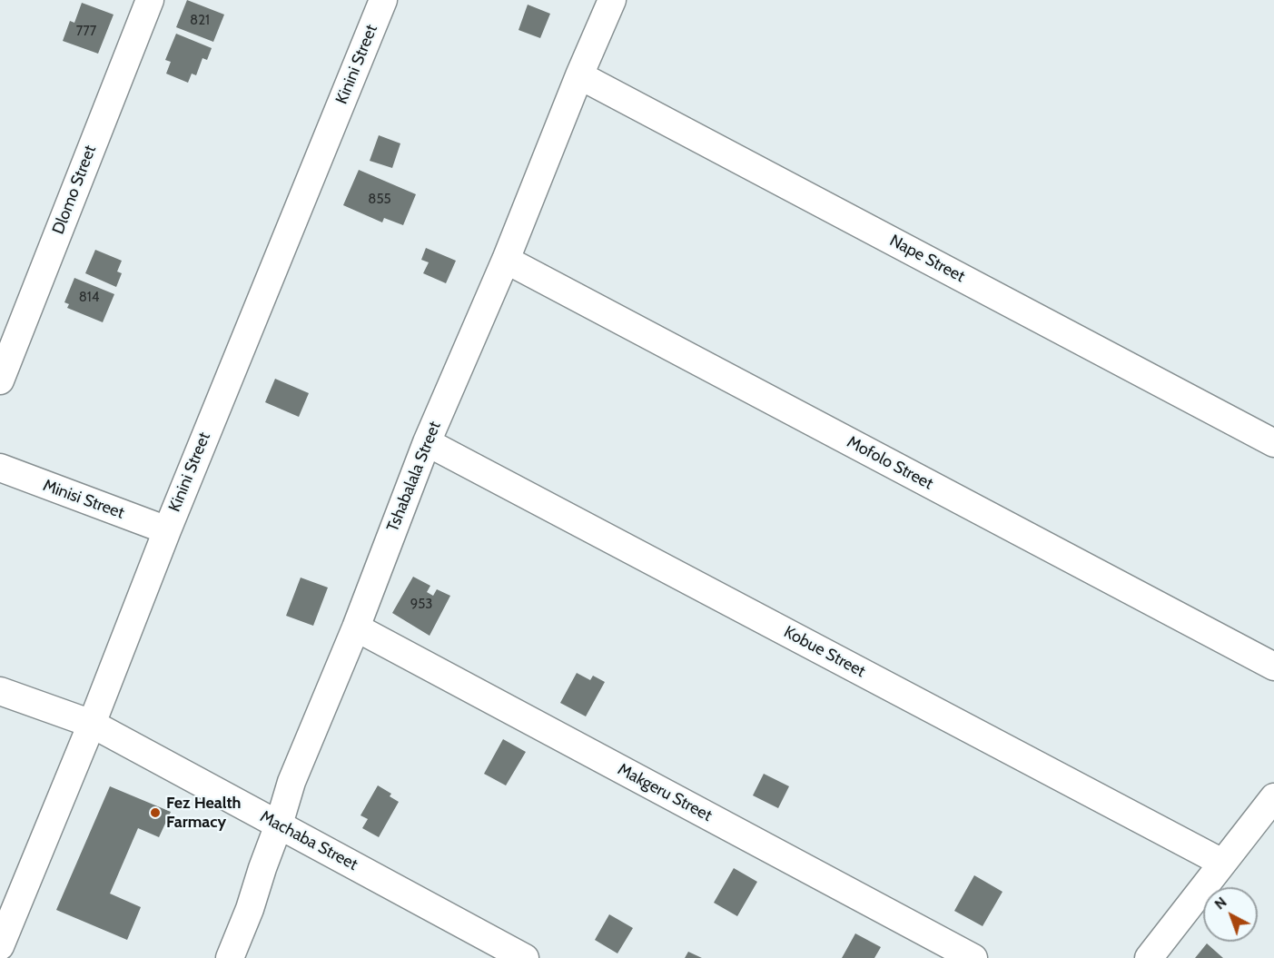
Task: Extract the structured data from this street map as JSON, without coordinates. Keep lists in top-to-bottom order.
{
  "streets": {
    "street": [
      "Kinini Street",
      "Dlomo Street",
      "Nape Street",
      "Mofolo Street",
      "Tshabalala Street",
      "Minisi Street",
      "Kobue Street",
      "Makgeru Street",
      "Machaba Street"
    ]
  },
  "crossings": [
    ["Kinini Street", "Minisi Street"],
    ["Kinini Street", "Machaba Street"],
    ["Nape Street", "Tshabalala Street"],
    ["Mofolo Street", "Tshabalala Street"],
    ["Tshabalala Street", "Kobue Street"],
    ["Tshabalala Street", "Makgeru Street"],
    ["Tshabalala Street", "Machaba Street"]
  ],
  "places": ["Fez Health Farmacy"],
  "house_numbers": [
    "821",
    "777",
    "855",
    "814",
    "953"
  ],
  "north": "top left"
}
